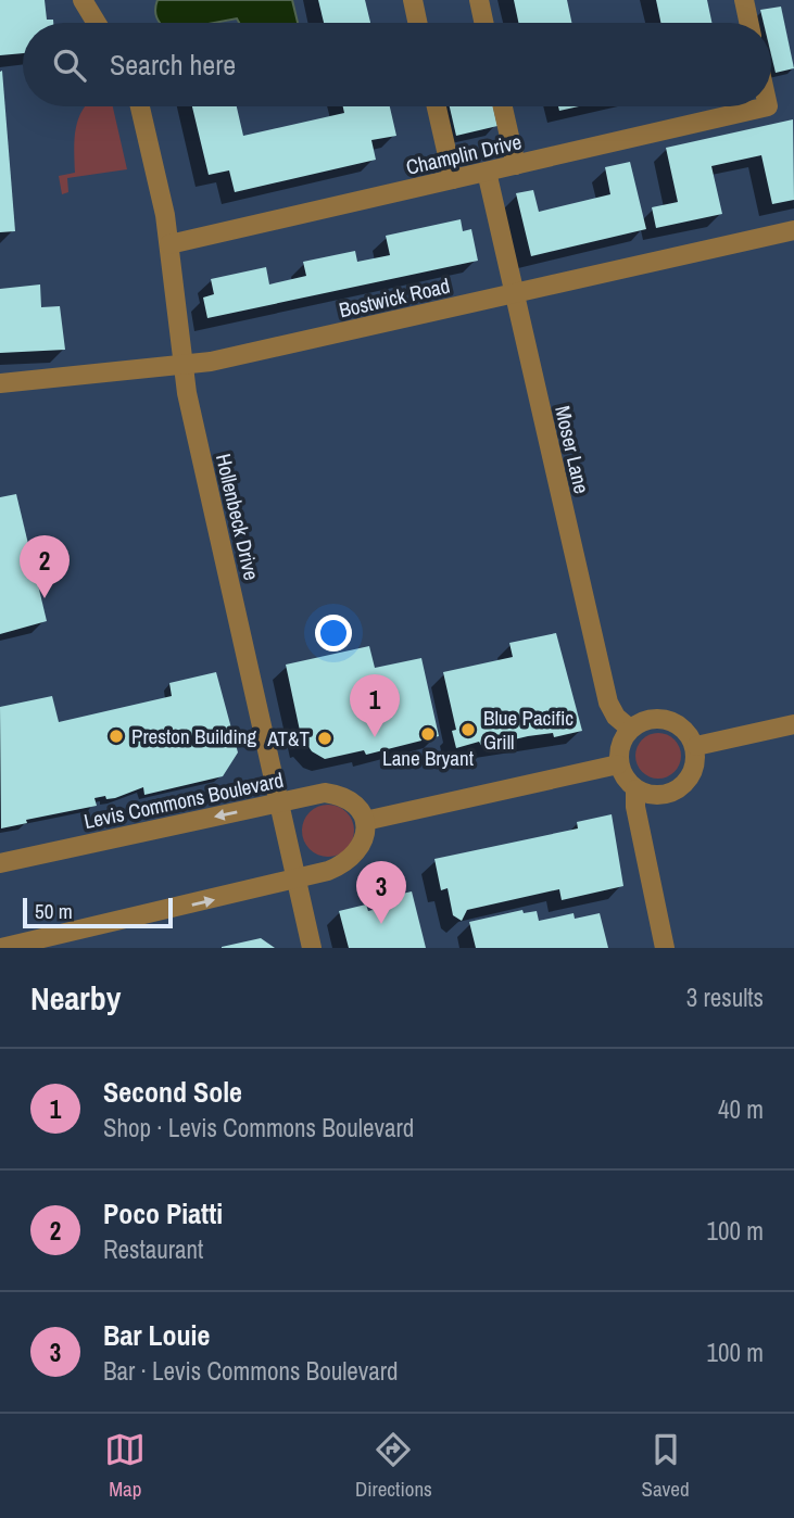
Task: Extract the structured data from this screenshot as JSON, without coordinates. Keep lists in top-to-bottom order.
{
  "streets": {
    "street": [
      "Champlin Drive",
      "Bostwick Road",
      "Moser Lane",
      "Hollenbeck Drive",
      "Levis Commons Boulevard"
    ]
  },
  "crossings": [
    ["Champlin Drive", "Moser Lane"],
    ["Champlin Drive", "Hollenbeck Drive"],
    ["Bostwick Road", "Moser Lane"],
    ["Bostwick Road", "Hollenbeck Drive"],
    ["Hollenbeck Drive", "Levis Commons Boulevard"]
  ],
  "places": [
    "Blue Pacific Grill",
    "Lane Bryant",
    "Preston Building",
    "AT&T"
  ],
  "scale_bar": "50 m",
  "page": {
    "search": "Search here",
    "pins": ["2", "1", "3"],
    "scale": "50 m",
    "heading": ["Nearby", "3 results"],
    "list": [
      {
        "mark": "1",
        "name": "Second Sole",
        "note": "Shop · Levis Commons Boulevard",
        "value": "40 m"
      },
      {
        "mark": "2",
        "name": "Poco Piatti",
        "note": "Restaurant",
        "value": "100 m"
      },
      {
        "mark": "3",
        "name": "Bar Louie",
        "note": "Bar · Levis Commons Boulevard",
        "value": "100 m"
      }
    ],
    "nav": ["Map", "Directions", "Saved"]
  }
}
